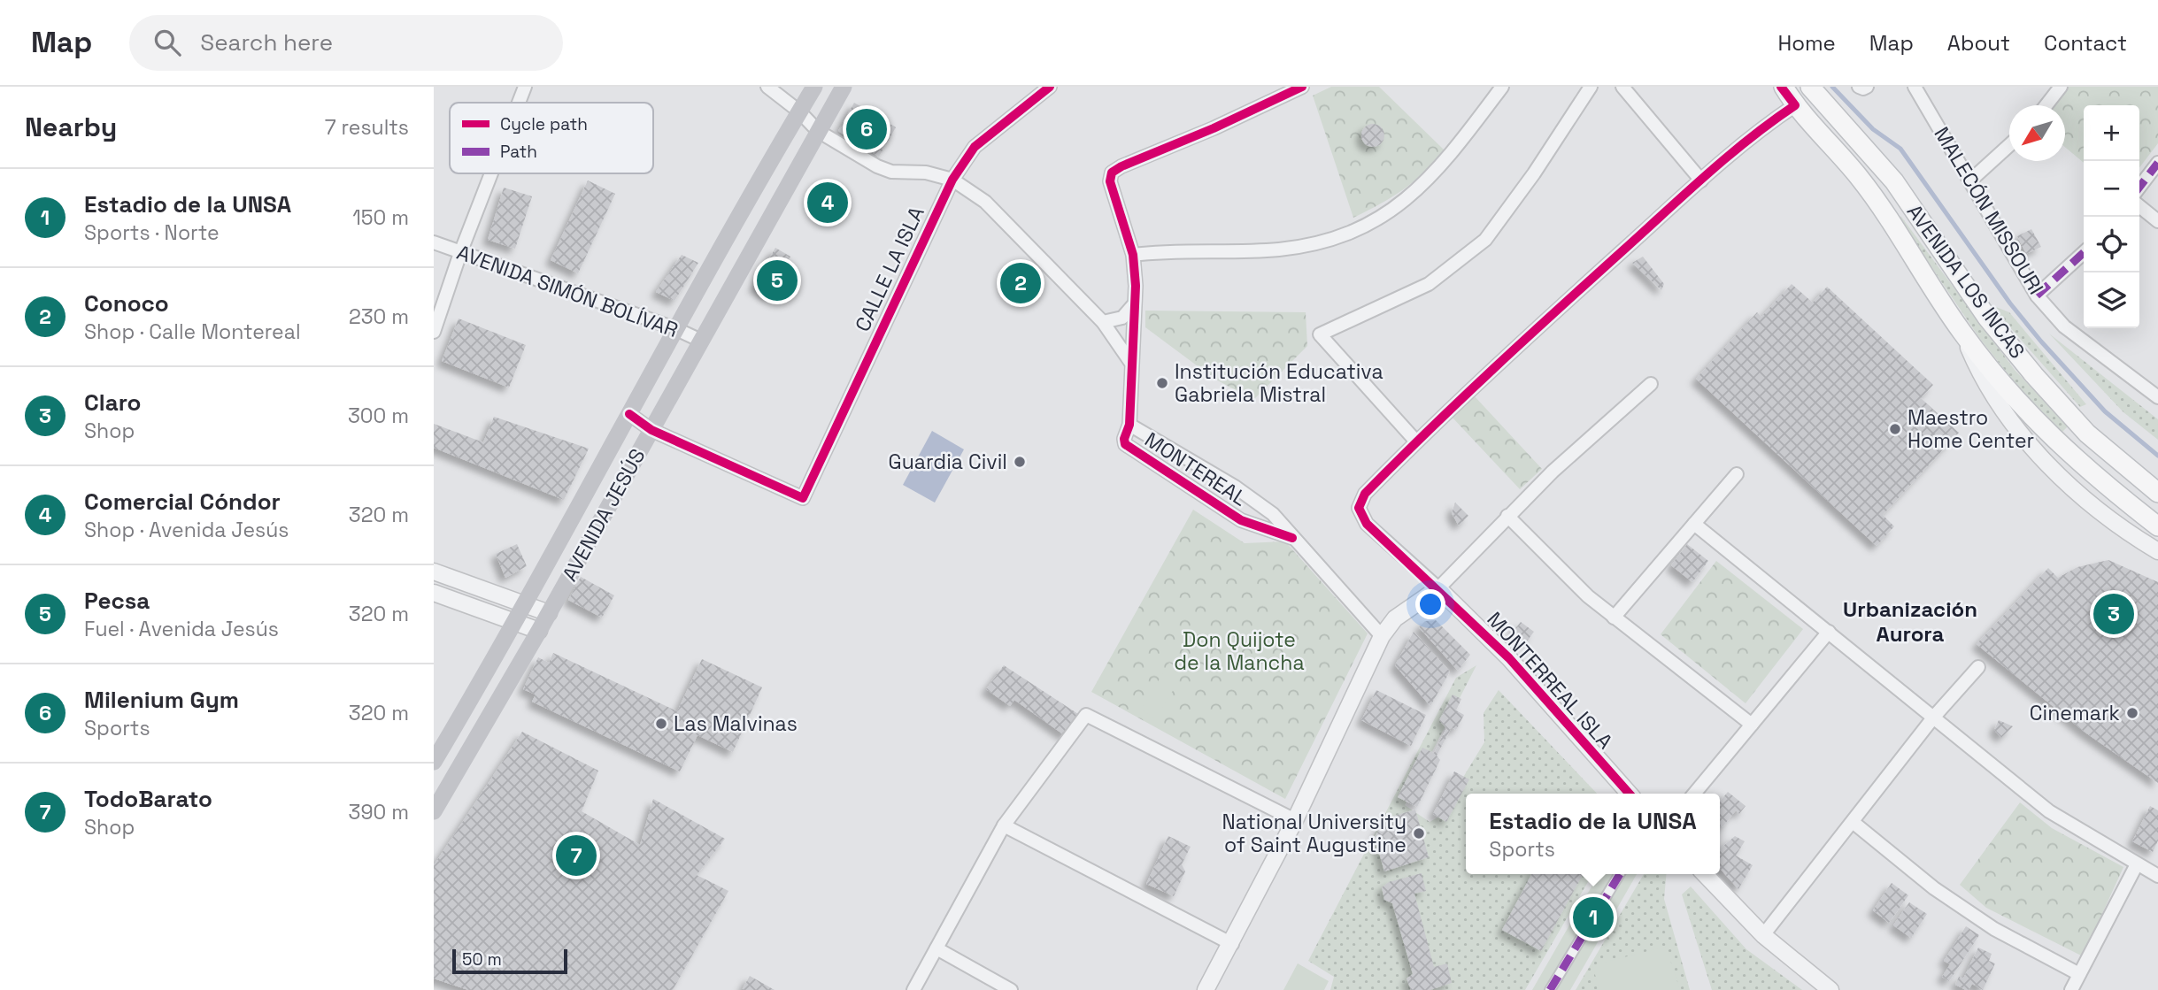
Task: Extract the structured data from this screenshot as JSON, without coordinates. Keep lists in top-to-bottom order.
{
  "streets": {
    "main road": ["AVENIDA LOS INCAS", "AVENIDA JESÚS"],
    "street": [
      "MALECÓN MISSOURI",
      "CALLE LA ISLA",
      "AVENIDA SIMÓN BOLÍVAR",
      "MONTEREAL",
      "MONTERREAL ISLA"
    ]
  },
  "crossings": [
    ["CALLE LA ISLA", "AVENIDA JESÚS"],
    ["AVENIDA SIMÓN BOLÍVAR", "AVENIDA JESÚS"]
  ],
  "districts": ["Urbanización Aurora"],
  "parks": ["Don Quijote de la Mancha"],
  "places": [
    "Institución Educativa Gabriela Mistral",
    "Maestro Home Center",
    "Guardia Civil",
    "Cinemark",
    "Las Malvinas",
    "National University of Saint Augustine"
  ],
  "legend": ["Cycle path", "Path"],
  "scale_bar": "50 m",
  "north": "bottom left",
  "page": {
    "header": "Map",
    "search": "Search here",
    "nav": [
      "Home",
      "Map",
      "About",
      "Contact"
    ],
    "heading": ["Nearby", "7 results"],
    "map_buttons": ["+", "−"],
    "pins": [
      "6",
      "4",
      "5",
      "2",
      "3",
      "7",
      "1"
    ],
    "list": [
      {
        "mark": "1",
        "name": "Estadio de la UNSA",
        "note": "Sports · Norte",
        "value": "150 m"
      },
      {
        "mark": "2",
        "name": "Conoco",
        "note": "Shop · Calle Montereal",
        "value": "230 m"
      },
      {
        "mark": "3",
        "name": "Claro",
        "note": "Shop",
        "value": "300 m"
      },
      {
        "mark": "4",
        "name": "Comercial Cóndor",
        "note": "Shop · Avenida Jesús",
        "value": "320 m"
      },
      {
        "mark": "5",
        "name": "Pecsa",
        "note": "Fuel · Avenida Jesús",
        "value": "320 m"
      },
      {
        "mark": "6",
        "name": "Milenium Gym",
        "note": "Sports",
        "value": "320 m"
      },
      {
        "mark": "7",
        "name": "TodoBarato",
        "note": "Shop",
        "value": "390 m"
      }
    ],
    "popup": ["Estadio de la UNSA", "Sports"],
    "scale": "50 m"
  }
}
